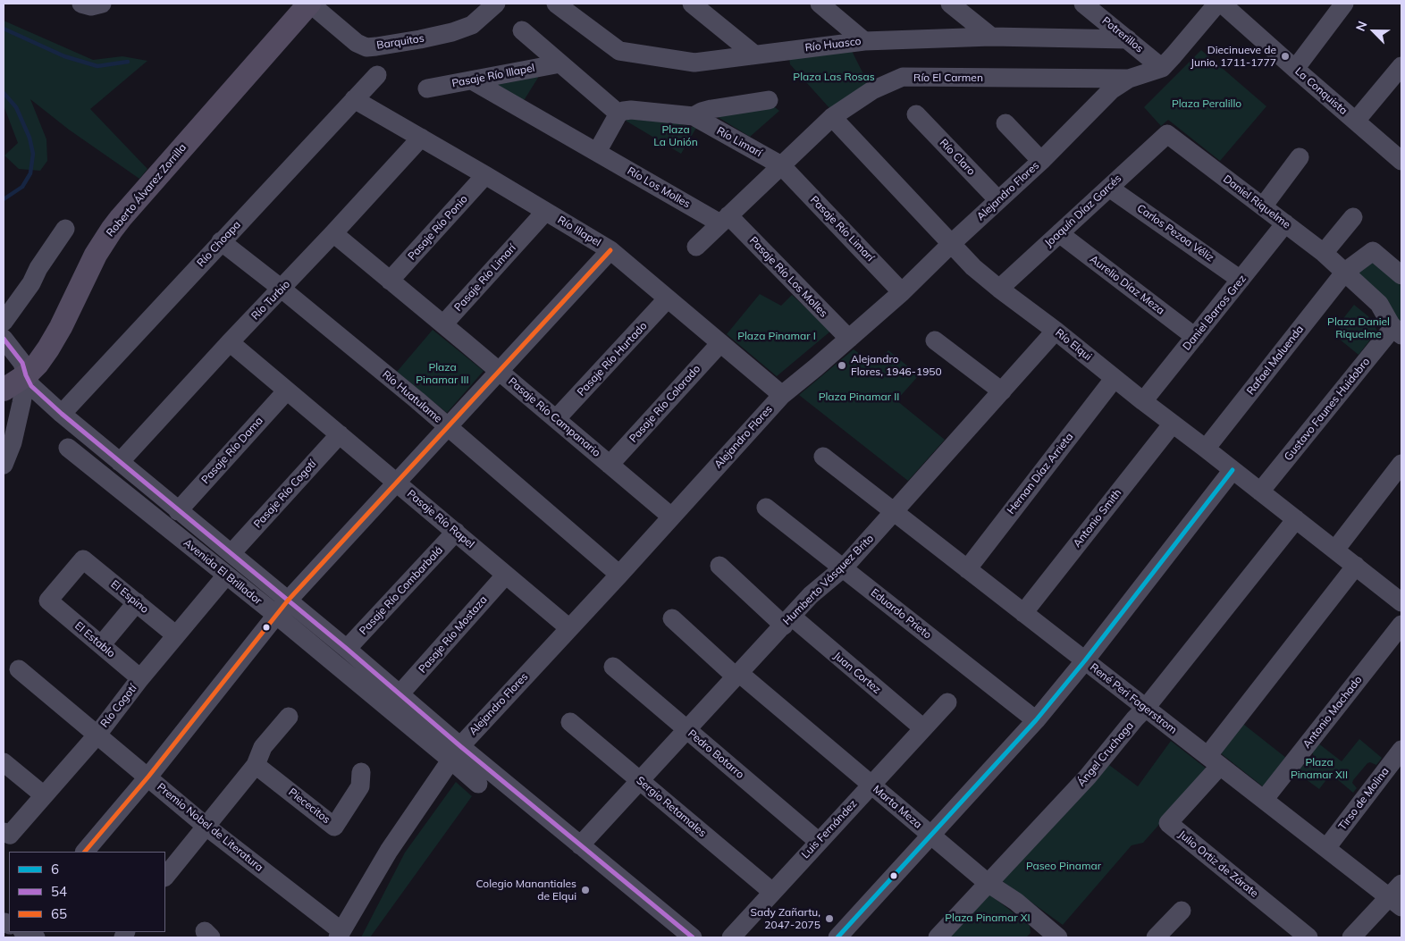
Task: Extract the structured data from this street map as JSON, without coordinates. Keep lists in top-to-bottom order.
{
  "streets": {
    "main road": ["Roberto Álvarez Zorrilla"],
    "street": [
      "Potrerillos",
      "Barquitos",
      "Río Huasco",
      "Pasaje Río Illapel",
      "Río El Carmen",
      "La Conquista",
      "Río Limarí",
      "Río Claro",
      "Río Los Molles",
      "Alejandro Flores",
      "Daniel Riquelme",
      "Joaquín Díaz Garcés",
      "Pasaje Río Ponio",
      "Pasaje Río Limarí",
      "Río Illapel",
      "Carlos Pezoa Véliz",
      "Río Choapa",
      "Pasaje Río Los Molles",
      "Aurelio Díaz Meza",
      "Río Turbio",
      "Daniel Barros Grez",
      "Río Elqui",
      "Pasaje Río Hurtado",
      "Rafael Maluenda",
      "Río Huatulame",
      "Pasaje Río Colorado",
      "Gustavo Faunes Huidobro",
      "Pasaje Río Campanario",
      "Pasaje Río Dama",
      "Hernan Díaz Arrieta",
      "Pasaje Río Cogotí",
      "Antonio Smith",
      "Pasaje Río Rapel",
      "Avenida El Brillador",
      "Humberto Vásquez Brito",
      "Pasaje Río Combarbalá",
      "El Espino",
      "Eduardo Prieto",
      "Pasaje Río Mostaza",
      "El Establo",
      "Juan Cortez",
      "René Peri Fagerstrom",
      "Río Cogotí",
      "Antonio Machado",
      "Pedro Botarro",
      "Ángel Cruchaga",
      "Tirso de Molina",
      "Piececitos",
      "Sergio Retamales",
      "Marta Meza",
      "Premio Nobel de Literatura",
      "Luis Fernández",
      "Julio Ortiz de Zárate"
    ]
  },
  "crossings": [
    ["Potrerillos", "Río Huasco"],
    ["Potrerillos", "Alejandro Flores"],
    ["Barquitos", "Roberto Álvarez Zorrilla"],
    ["Río El Carmen", "Río Limarí"],
    ["Río El Carmen", "Río Los Molles"],
    ["Río El Carmen", "Alejandro Flores"],
    ["Río El Carmen", "Pasaje Río Limarí"],
    ["Río El Carmen", "Pasaje Río Los Molles"],
    ["Río El Carmen", "Río Elqui"],
    ["Río Limarí", "Pasaje Río Limarí"],
    ["Río Claro", "Alejandro Flores"],
    ["Río Los Molles", "Pasaje Río Los Molles"],
    ["Roberto Álvarez Zorrilla", "Avenida El Brillador"],
    ["Alejandro Flores", "Pasaje Río Limarí"],
    ["Alejandro Flores", "Río Illapel"],
    ["Alejandro Flores", "Pasaje Río Los Molles"],
    ["Alejandro Flores", "Río Elqui"],
    ["Alejandro Flores", "Río Huatulame"],
    ["Alejandro Flores", "Pasaje Río Campanario"],
    ["Alejandro Flores", "Pasaje Río Rapel"],
    ["Alejandro Flores", "Avenida El Brillador"],
    ["Alejandro Flores", "Premio Nobel de Literatura"],
    ["Daniel Riquelme", "Joaquín Díaz Garcés"],
    ["Daniel Riquelme", "Daniel Barros Grez"],
    ["Daniel Riquelme", "Rafael Maluenda"],
    ["Daniel Riquelme", "Gustavo Faunes Huidobro"],
    ["Joaquín Díaz Garcés", "Carlos Pezoa Véliz"],
    ["Joaquín Díaz Garcés", "Aurelio Díaz Meza"],
    ["Joaquín Díaz Garcés", "Río Elqui"],
    ["Pasaje Río Ponio", "Río Illapel"],
    ["Pasaje Río Ponio", "Pasaje Río Campanario"],
    ["Pasaje Río Limarí", "Río Illapel"],
    ["Pasaje Río Limarí", "Pasaje Río Campanario"],
    ["Río Illapel", "Río Choapa"],
    ["Río Illapel", "Río Turbio"],
    ["Río Illapel", "Pasaje Río Hurtado"],
    ["Río Illapel", "Pasaje Río Colorado"],
    ["Carlos Pezoa Véliz", "Daniel Barros Grez"],
    ["Río Choapa", "Río Huatulame"],
    ["Río Choapa", "Avenida El Brillador"],
    ["Aurelio Díaz Meza", "Daniel Barros Grez"],
    ["Río Turbio", "Río Huatulame"],
    ["Río Turbio", "Pasaje Río Campanario"],
    ["Río Turbio", "Pasaje Río Rapel"],
    ["Río Turbio", "Avenida El Brillador"],
    ["Daniel Barros Grez", "Río Elqui"],
    ["Río Elqui", "Rafael Maluenda"],
    ["Río Elqui", "Gustavo Faunes Huidobro"],
    ["Río Elqui", "Hernan Díaz Arrieta"],
    ["Río Elqui", "Antonio Smith"],
    ["Río Elqui", "Humberto Vásquez Brito"],
    ["Río Elqui", "Ángel Cruchaga"],
    ["Río Elqui", "Julio Ortiz de Zárate"],
    ["Pasaje Río Hurtado", "Pasaje Río Campanario"],
    ["Pasaje Río Colorado", "Pasaje Río Campanario"],
    ["Pasaje Río Dama", "Pasaje Río Rapel"],
    ["Pasaje Río Dama", "Avenida El Brillador"],
    ["Hernan Díaz Arrieta", "René Peri Fagerstrom"],
    ["Pasaje Río Cogotí", "Pasaje Río Rapel"],
    ["Pasaje Río Cogotí", "Avenida El Brillador"],
    ["Antonio Smith", "René Peri Fagerstrom"],
    ["Pasaje Río Rapel", "Pasaje Río Combarbalá"],
    ["Pasaje Río Rapel", "Pasaje Río Mostaza"],
    ["Avenida El Brillador", "Humberto Vásquez Brito"],
    ["Avenida El Brillador", "Pasaje Río Combarbalá"],
    ["Avenida El Brillador", "Pasaje Río Mostaza"],
    ["Avenida El Brillador", "Río Cogotí"],
    ["Humberto Vásquez Brito", "Eduardo Prieto"],
    ["Humberto Vásquez Brito", "Juan Cortez"],
    ["Humberto Vásquez Brito", "René Peri Fagerstrom"],
    ["Humberto Vásquez Brito", "Pedro Botarro"],
    ["Humberto Vásquez Brito", "Sergio Retamales"],
    ["Humberto Vásquez Brito", "Marta Meza"],
    ["El Espino", "El Establo"],
    ["El Espino", "Río Cogotí"],
    ["El Establo", "Río Cogotí"],
    ["Juan Cortez", "Luis Fernández"],
    ["René Peri Fagerstrom", "Antonio Machado"],
    ["René Peri Fagerstrom", "Ángel Cruchaga"],
    ["René Peri Fagerstrom", "Tirso de Molina"],
    ["René Peri Fagerstrom", "Julio Ortiz de Zárate"],
    ["Río Cogotí", "Premio Nobel de Literatura"],
    ["Pedro Botarro", "Luis Fernández"],
    ["Ángel Cruchaga", "Marta Meza"],
    ["Sergio Retamales", "Luis Fernández"],
    ["Marta Meza", "Luis Fernández"]
  ],
  "parks": [
    "Plaza Las Rosas",
    "Plaza Peralillo",
    "Plaza La Unión",
    "Plaza Daniel Riquelme",
    "Plaza Pinamar I",
    "Plaza Pinamar III",
    "Plaza Pinamar II",
    "Plaza Pinamar XII",
    "Paseo Pinamar",
    "Plaza Pinamar XI"
  ],
  "places": [
    "Diecinueve de Junio, 1711-1777",
    "Alejandro Flores, 1946-1950",
    "Colegio Manantiales de Elqui",
    "Sady Zañartu, 2047-2075"
  ],
  "lines": ["transit line 65", "transit line 54", "transit line 6"],
  "legend": ["6", "54", "65"],
  "north": "top left"
}
